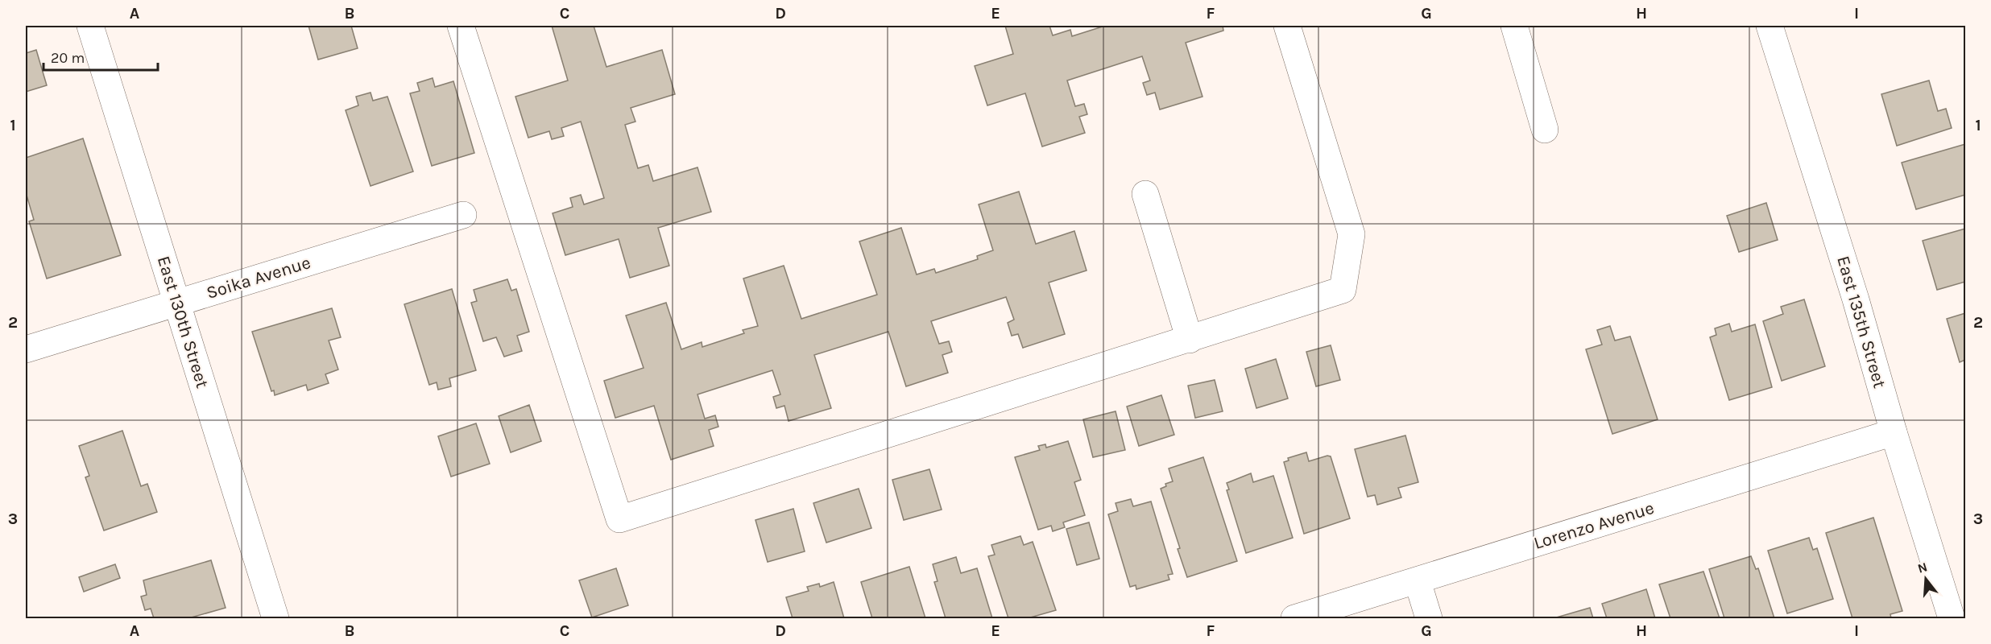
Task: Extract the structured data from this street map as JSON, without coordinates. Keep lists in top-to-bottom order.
{
  "streets": {
    "street": [
      "Soika Avenue",
      "East 130th Street",
      "East 135th Street",
      "Lorenzo Avenue"
    ]
  },
  "crossings": [
    ["Soika Avenue", "East 130th Street"],
    ["East 135th Street", "Lorenzo Avenue"]
  ],
  "scale_bar": "20 m",
  "north": "top",
  "grid": {
    "columns": [
      "A",
      "B",
      "C",
      "D",
      "E",
      "F",
      "G",
      "H",
      "I"
    ],
    "rows": ["1", "2", "3"]
  }
}
